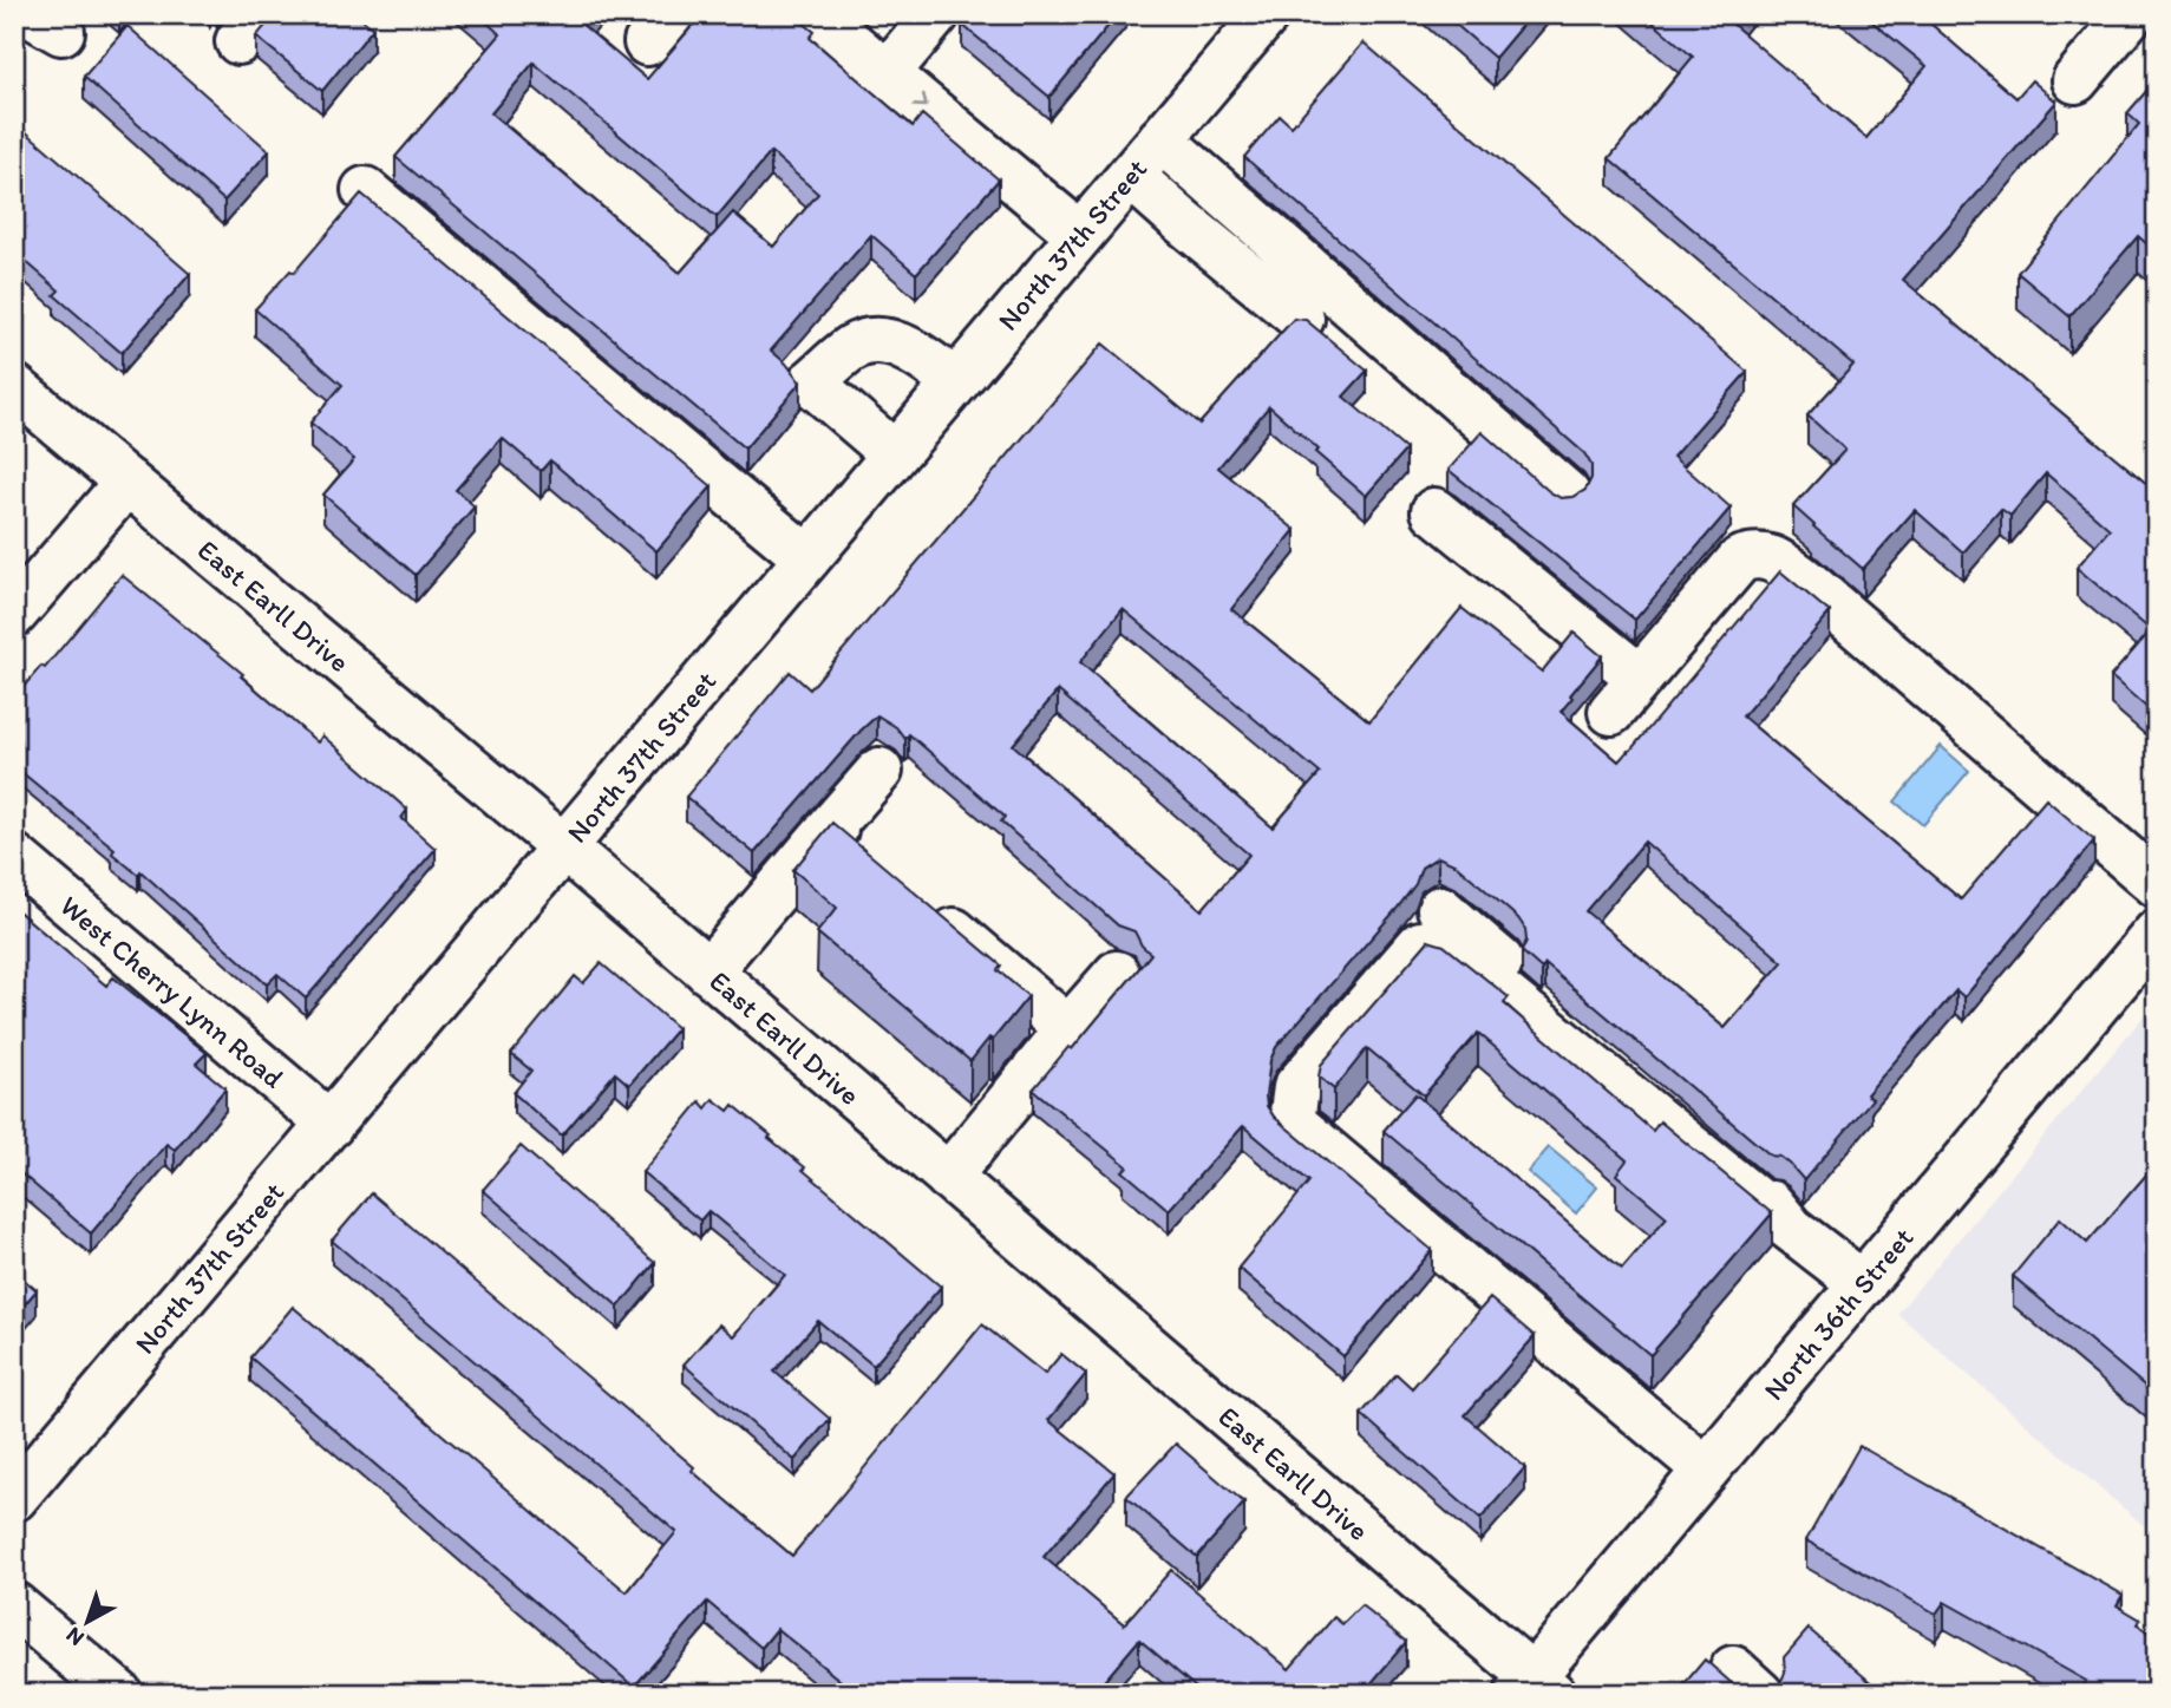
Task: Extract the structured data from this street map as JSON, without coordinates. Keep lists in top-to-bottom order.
{
  "streets": {
    "street": [
      "North 37th Street",
      "East Earll Drive",
      "West Cherry Lynn Road",
      "North 36th Street"
    ]
  },
  "crossings": [
    ["North 37th Street", "East Earll Drive"],
    ["North 37th Street", "West Cherry Lynn Road"],
    ["East Earll Drive", "North 36th Street"]
  ],
  "north": "bottom left"
}
